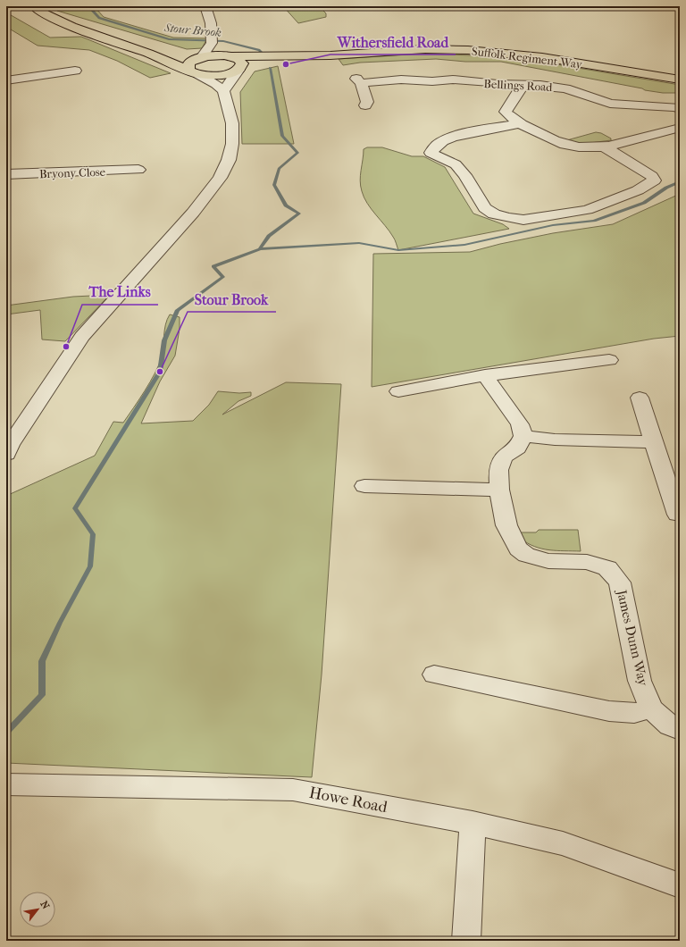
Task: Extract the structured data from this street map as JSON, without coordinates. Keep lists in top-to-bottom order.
{
  "streets": {
    "main road": ["Suffolk Regiment Way"],
    "street": [
      "Bellings Road",
      "Bryony Close",
      "James Dunn Way",
      "Howe Road"
    ]
  },
  "water": ["Stour Brook"],
  "places": ["Withersfield Road", "The Links", "Stour Brook"],
  "north": "top right"
}
